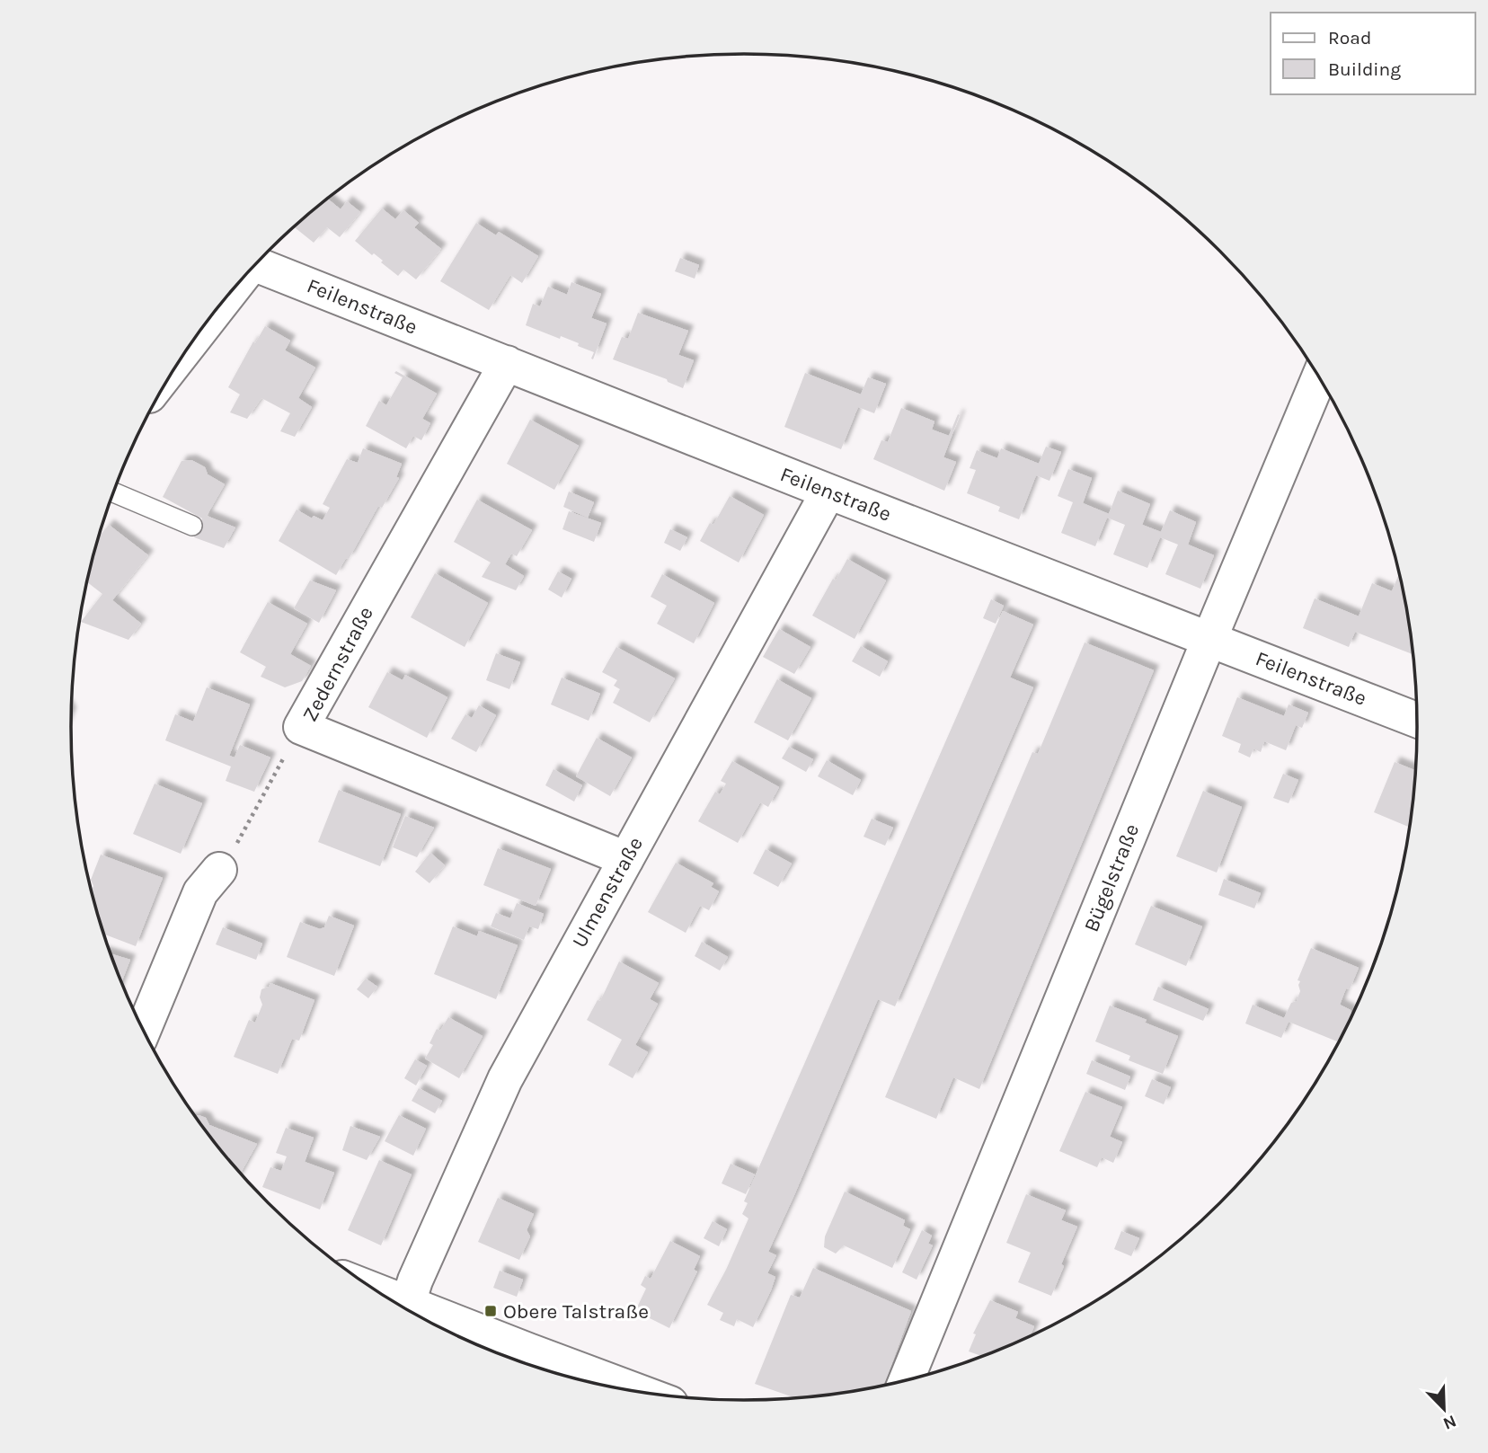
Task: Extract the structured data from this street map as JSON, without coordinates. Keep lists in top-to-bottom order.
{
  "streets": {
    "street": [
      "Feilenstraße",
      "Zedernstraße",
      "Bügelstraße",
      "Ulmenstraße"
    ]
  },
  "crossings": [
    ["Feilenstraße", "Zedernstraße"],
    ["Feilenstraße", "Bügelstraße"],
    ["Feilenstraße", "Ulmenstraße"],
    ["Zedernstraße", "Ulmenstraße"]
  ],
  "places": {
    "transit": ["Obere Talstraße"]
  },
  "legend": ["Road", "Building"],
  "north": "bottom right"
}
